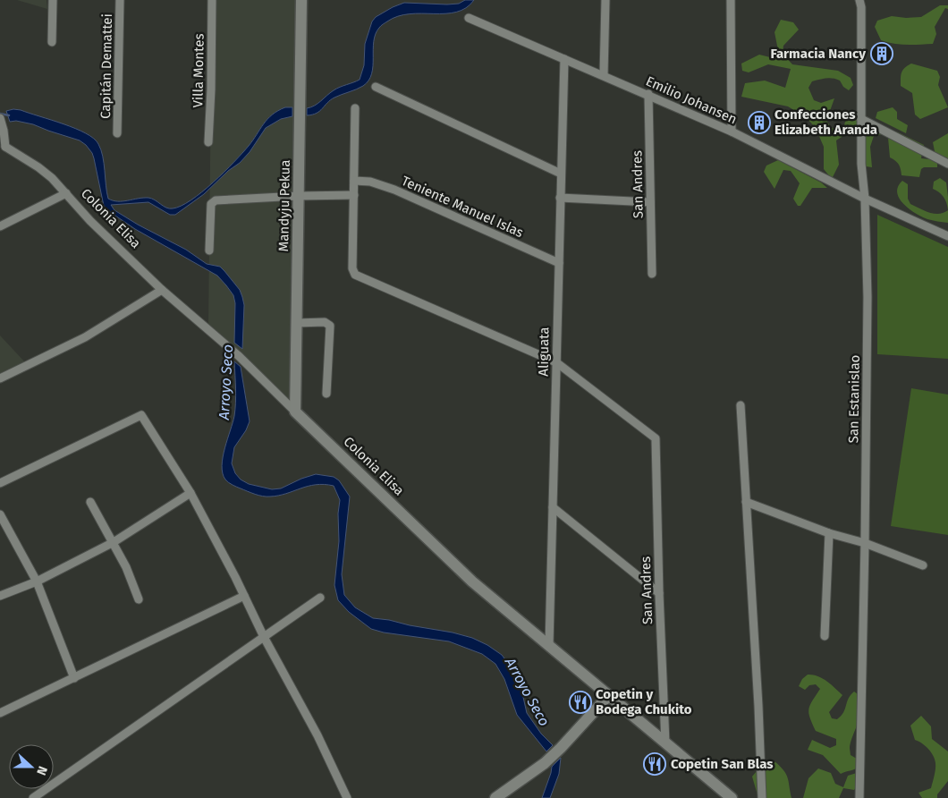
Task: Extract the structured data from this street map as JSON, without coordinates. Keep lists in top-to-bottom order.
{
  "streets": {
    "street": [
      "Capitán Demattei",
      "Villa Montes",
      "Emilio Johansen",
      "San Andres",
      "Mandyju Pekua",
      "Teniente Manuel Islas",
      "Colonia Elisa",
      "Aliguata",
      "San Estanislao"
    ]
  },
  "crossings": [
    ["Emilio Johansen", "San Andres"],
    ["Emilio Johansen", "Aliguata"],
    ["Emilio Johansen", "San Estanislao"],
    ["San Andres", "Colonia Elisa"],
    ["San Andres", "Aliguata"],
    ["Mandyju Pekua", "Colonia Elisa"],
    ["Teniente Manuel Islas", "Aliguata"],
    ["Colonia Elisa", "Aliguata"]
  ],
  "water": ["Arroyo Seco"],
  "places": {
    "building": ["Farmacia Nancy", "Confecciones Elizabeth Aranda"],
    "restaurant": ["Copetin y Bodega Chukito", "Copetin San Blas"]
  },
  "north": "right"
}
